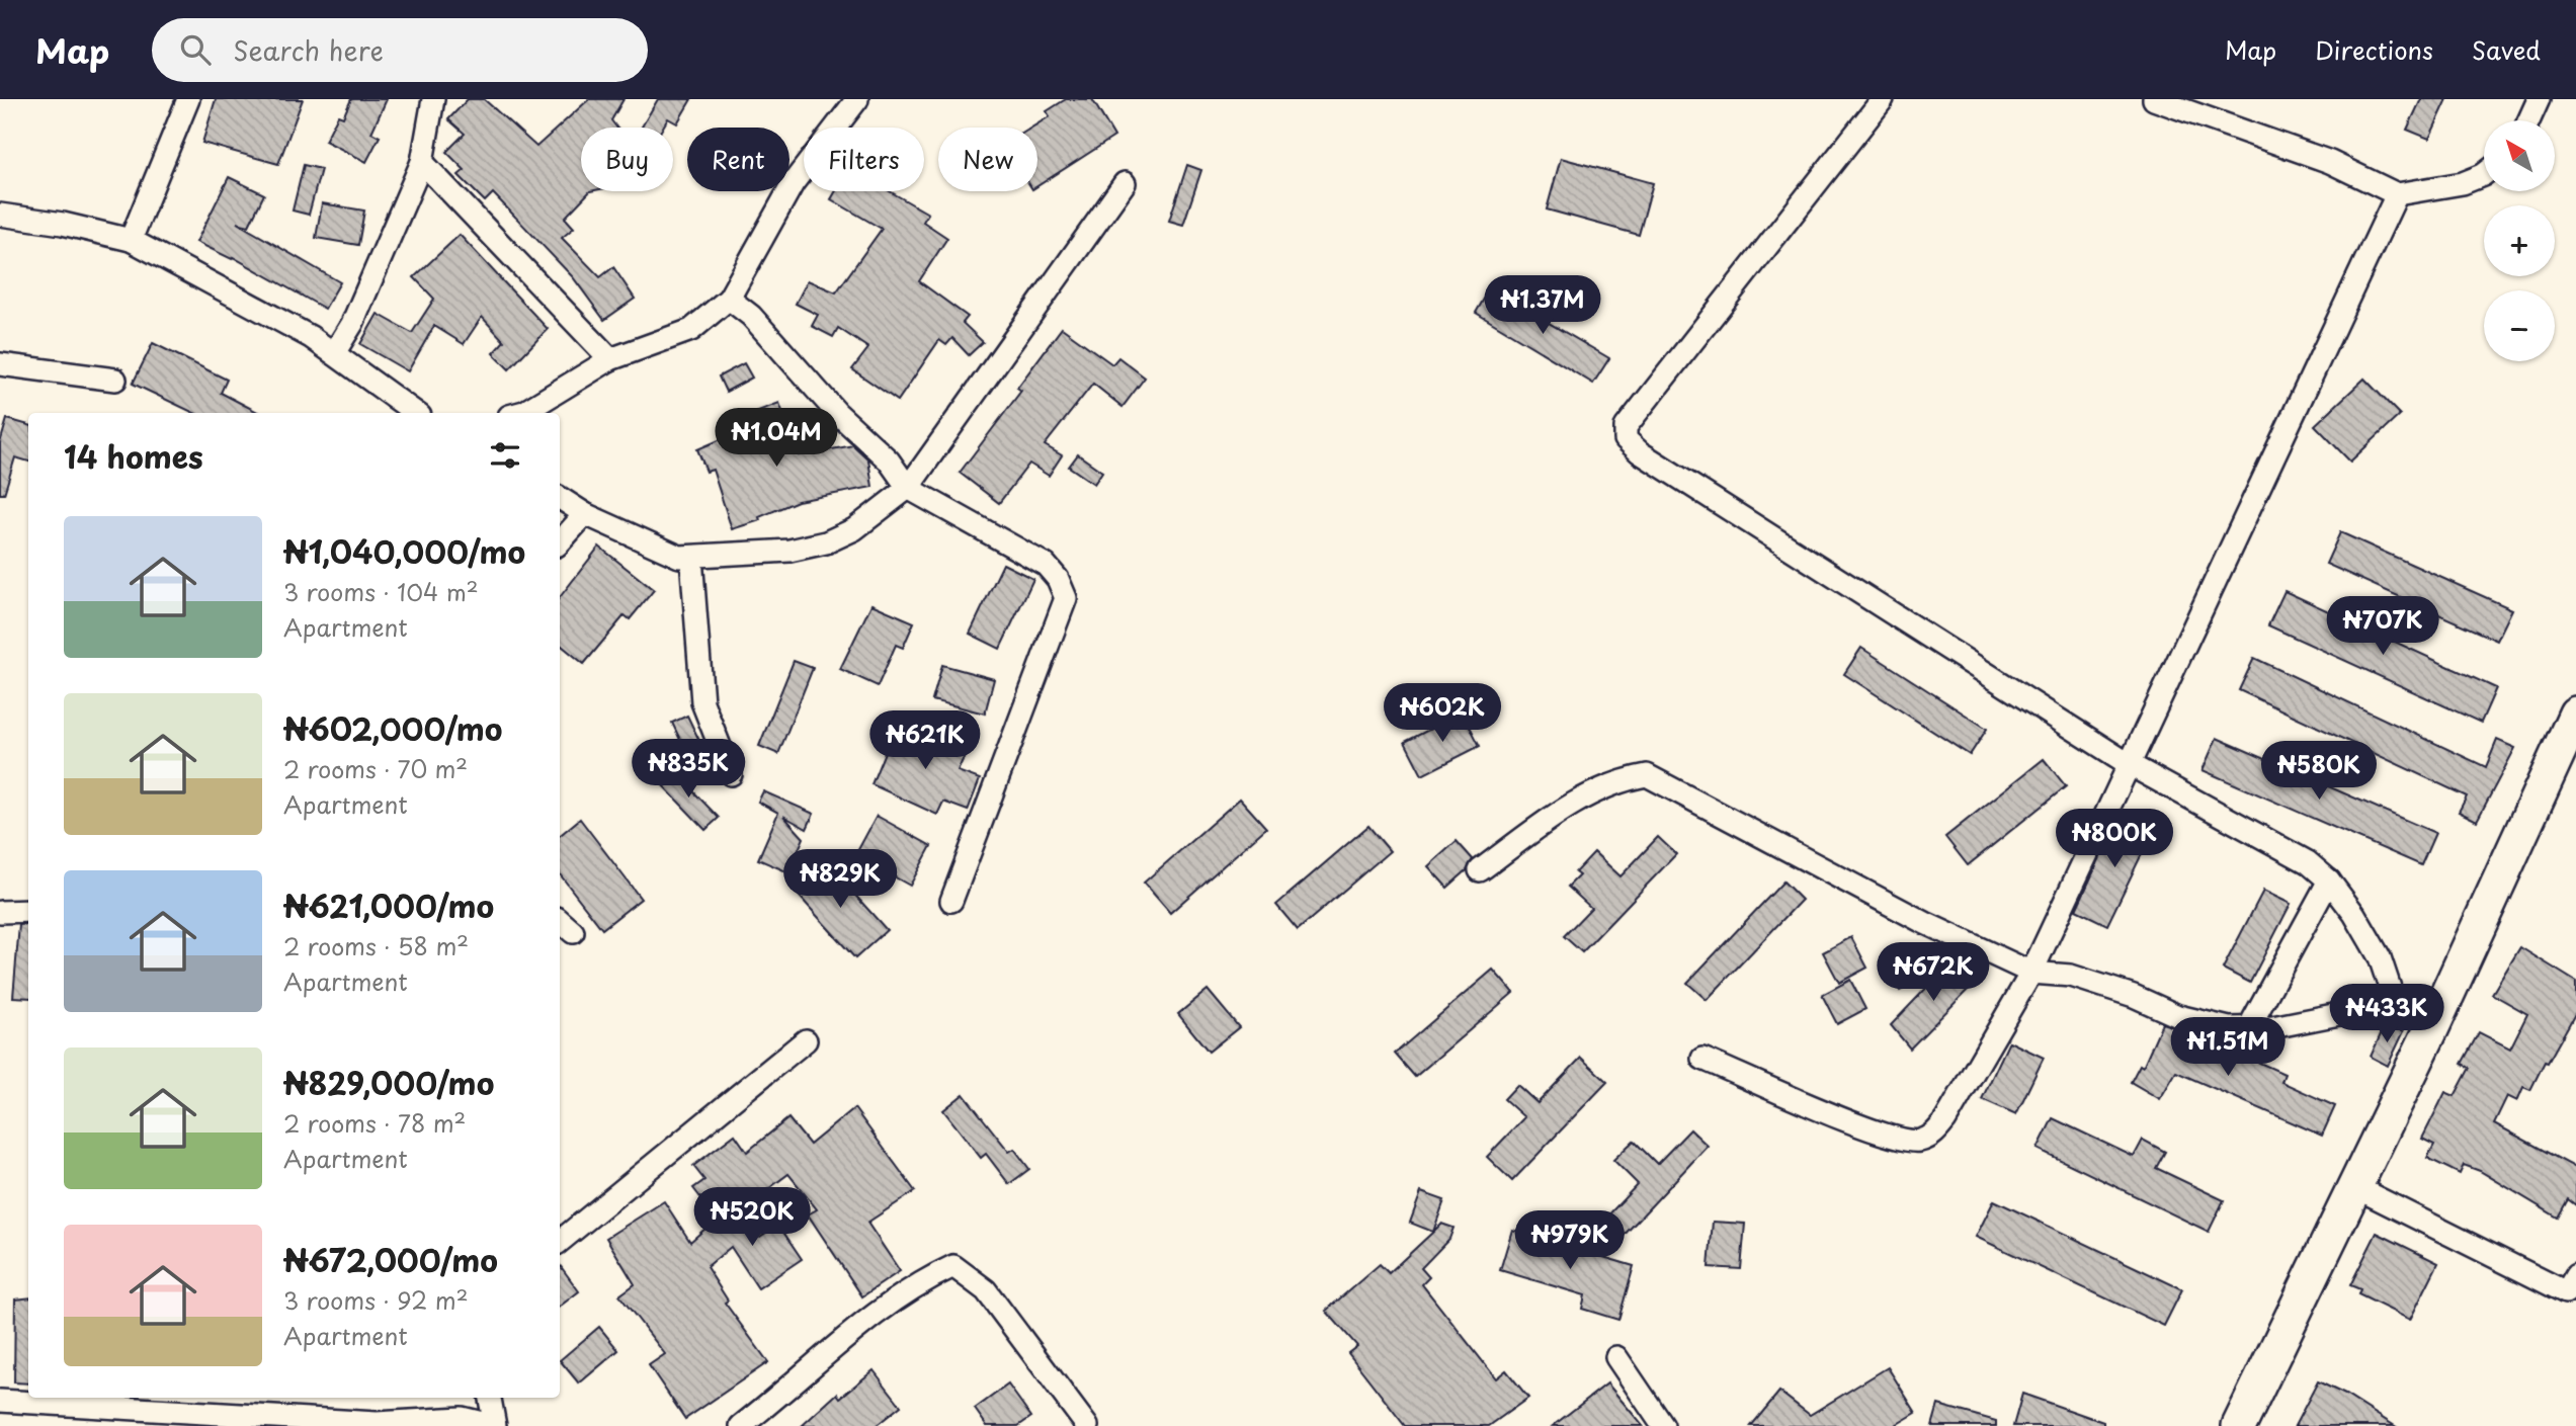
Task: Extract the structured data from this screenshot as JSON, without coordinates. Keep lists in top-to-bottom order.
{
  "north": "top left",
  "page": {
    "header": "Map",
    "search": "Search here",
    "nav": ["Map", "Directions", "Saved"],
    "map_buttons": ["+", "−"],
    "chip": [
      "Buy",
      "Rent",
      "Filters",
      "New"
    ],
    "price": [
      "₦1.37M",
      "₦1.04M",
      "₦707K",
      "₦602K",
      "₦621K",
      "₦835K",
      "₦580K",
      "₦800K",
      "₦829K",
      "₦672K",
      "₦433K",
      "₦1.51M",
      "₦520K",
      "₦979K"
    ],
    "heading": "14 homes",
    "list": [
      {
        "name": "₦1,040,000/mo",
        "note": "3 rooms · 104 m² · Apartment"
      },
      {
        "name": "₦602,000/mo",
        "note": "2 rooms · 70 m² · Apartment"
      },
      {
        "name": "₦621,000/mo",
        "note": "2 rooms · 58 m² · Apartment"
      },
      {
        "name": "₦829,000/mo",
        "note": "2 rooms · 78 m² · Apartment"
      },
      {
        "name": "₦672,000/mo",
        "note": "3 rooms · 92 m² · Apartment"
      }
    ]
  }
}
